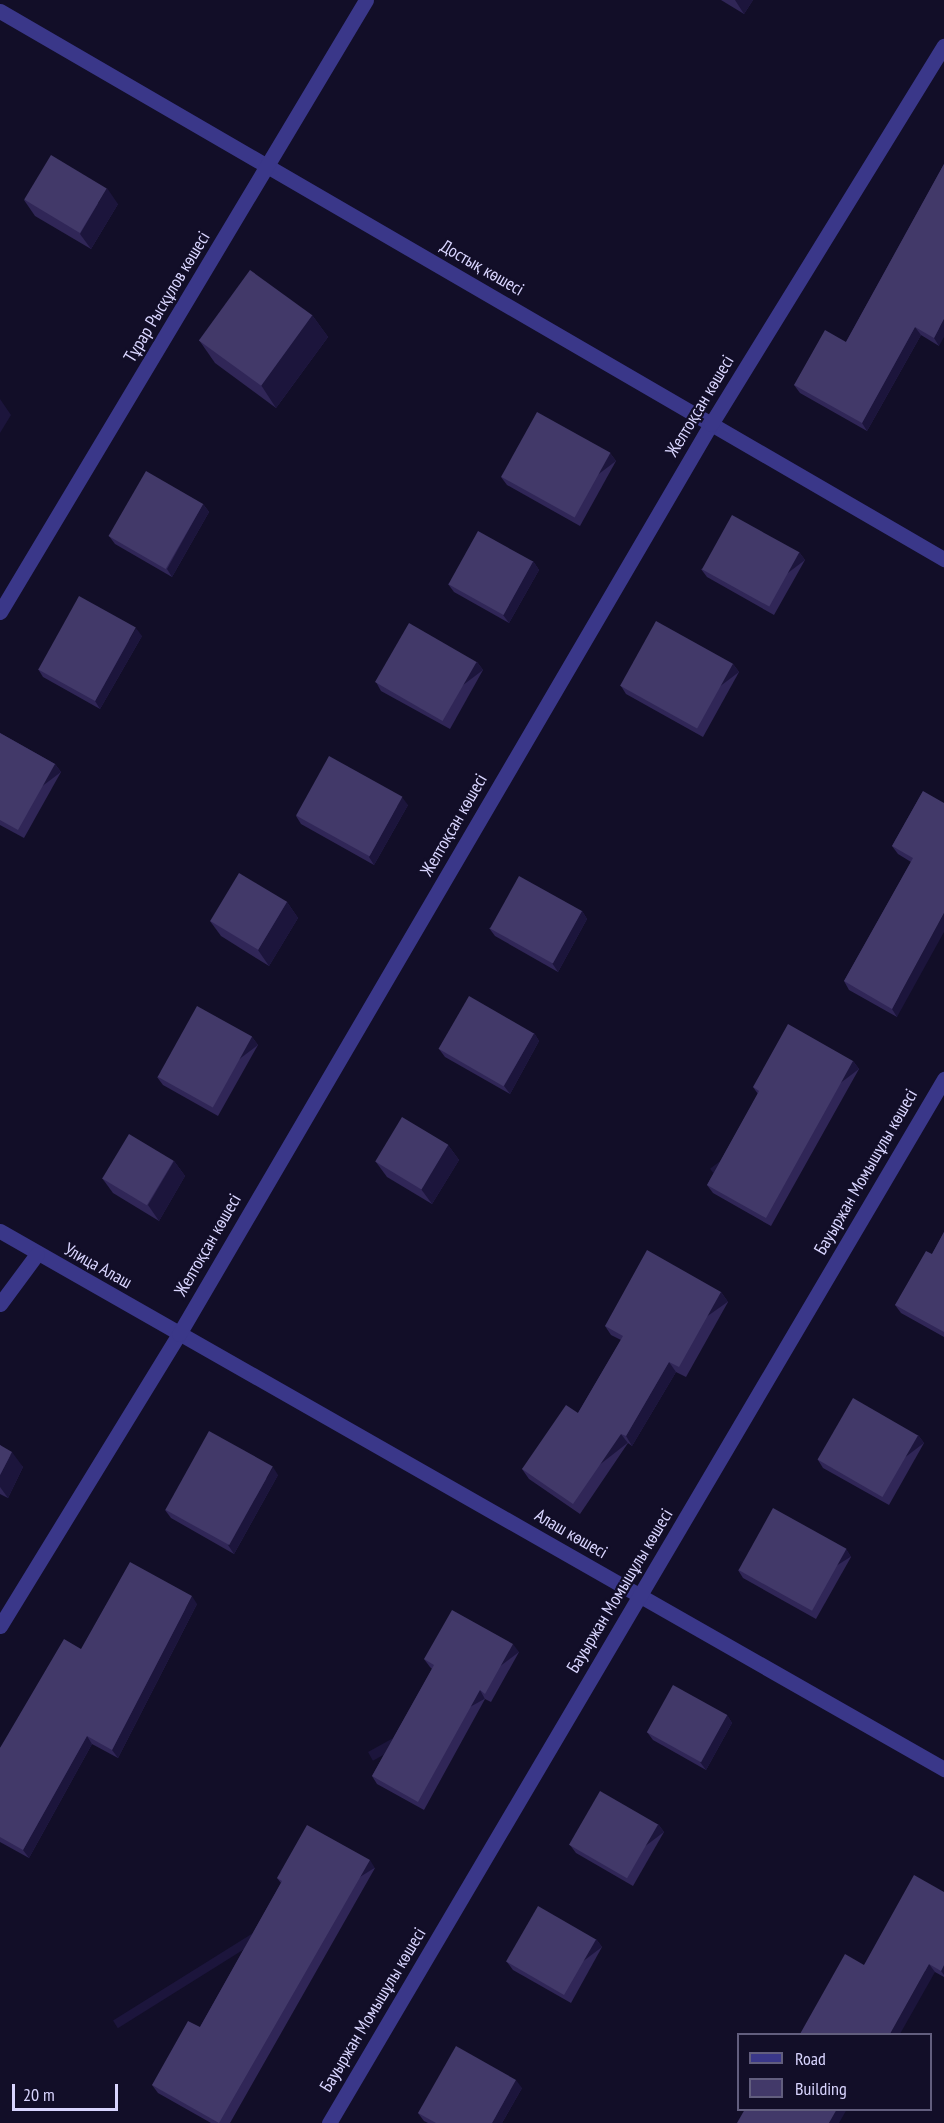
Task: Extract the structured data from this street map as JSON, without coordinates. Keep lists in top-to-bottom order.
{
  "streets": {
    "street": [
      "Достық көшесі",
      "Тұрар Рысқұлов көшесі",
      "Желтоқсан көшесі",
      "Бауыржан Момышұлы көшесі",
      "Улица Алаш",
      "Алаш көшесі"
    ]
  },
  "crossings": [
    ["Достық көшесі", "Тұрар Рысқұлов көшесі"],
    ["Достық көшесі", "Желтоқсан көшесі"],
    ["Желтоқсан көшесі", "Улица Алаш"],
    ["Желтоқсан көшесі", "Алаш көшесі"],
    ["Бауыржан Момышұлы көшесі", "Алаш көшесі"],
    ["Улица Алаш", "Алаш көшесі"]
  ],
  "legend": ["Road", "Building"],
  "scale_bar": "20 m"
}
